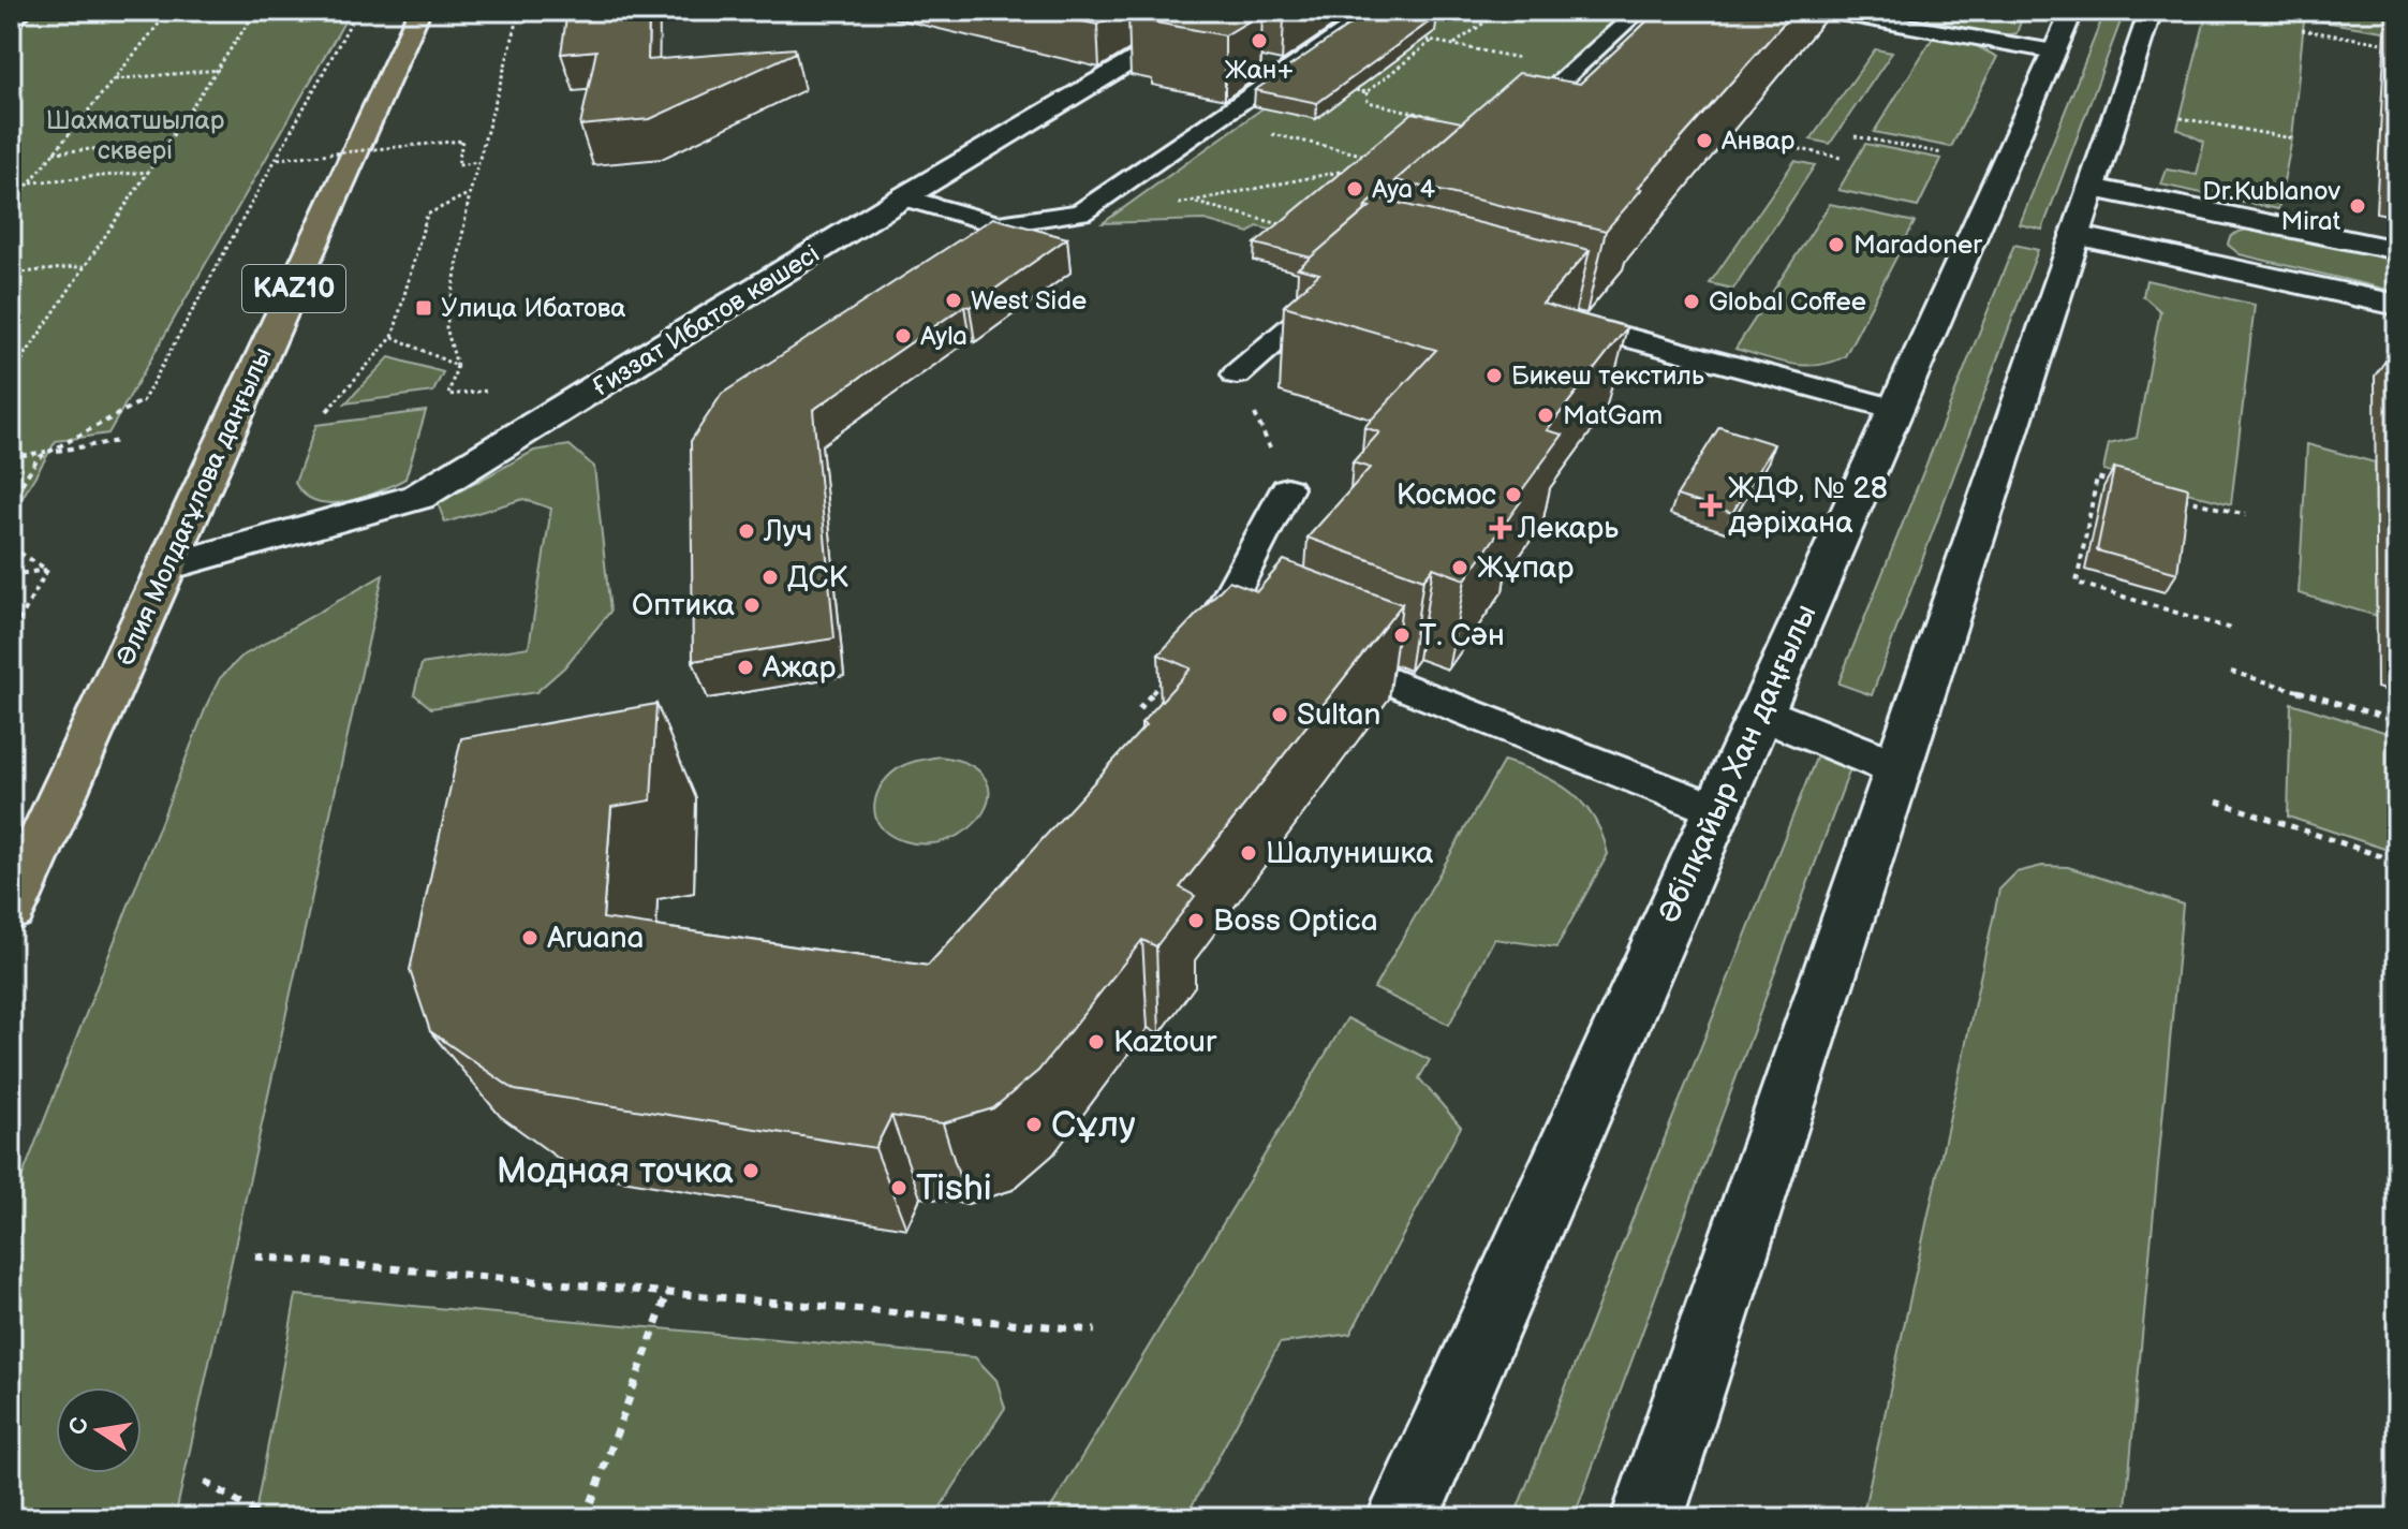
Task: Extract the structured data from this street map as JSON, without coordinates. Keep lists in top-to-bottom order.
{
  "streets": {
    "main road": [
      "KAZ10",
      "Ғиззат Ибатов көшесі",
      "Әлия Молдағұлова даңғылы",
      "Әбілқайыр Хан даңғылы"
    ]
  },
  "crossings": [
    ["Ғиззат Ибатов көшесі", "Әлия Молдағұлова даңғылы"]
  ],
  "parks": ["Шахматшылар сквері"],
  "places": {
    "other": [
      "Жан+",
      "Анвар",
      "Aya 4",
      "Dr.Kublanov Mirat",
      "Maradoner",
      "West Side",
      "Global Coffee",
      "Ayla",
      "Бикеш текстиль",
      "MatGam",
      "Космос",
      "Луч",
      "Жұпар",
      "ДСК",
      "Оптика",
      "Т. Сән",
      "Ажар",
      "Sultan",
      "Шалунишка",
      "Boss Optica",
      "Aruana",
      "Kaztour",
      "Сұлу",
      "Модная точка",
      "Tishi"
    ],
    "transit": ["Улица Ибатова"],
    "health": ["ЖДФ, № 28 дәріхана", "Лекарь"]
  },
  "north": "left"
}
